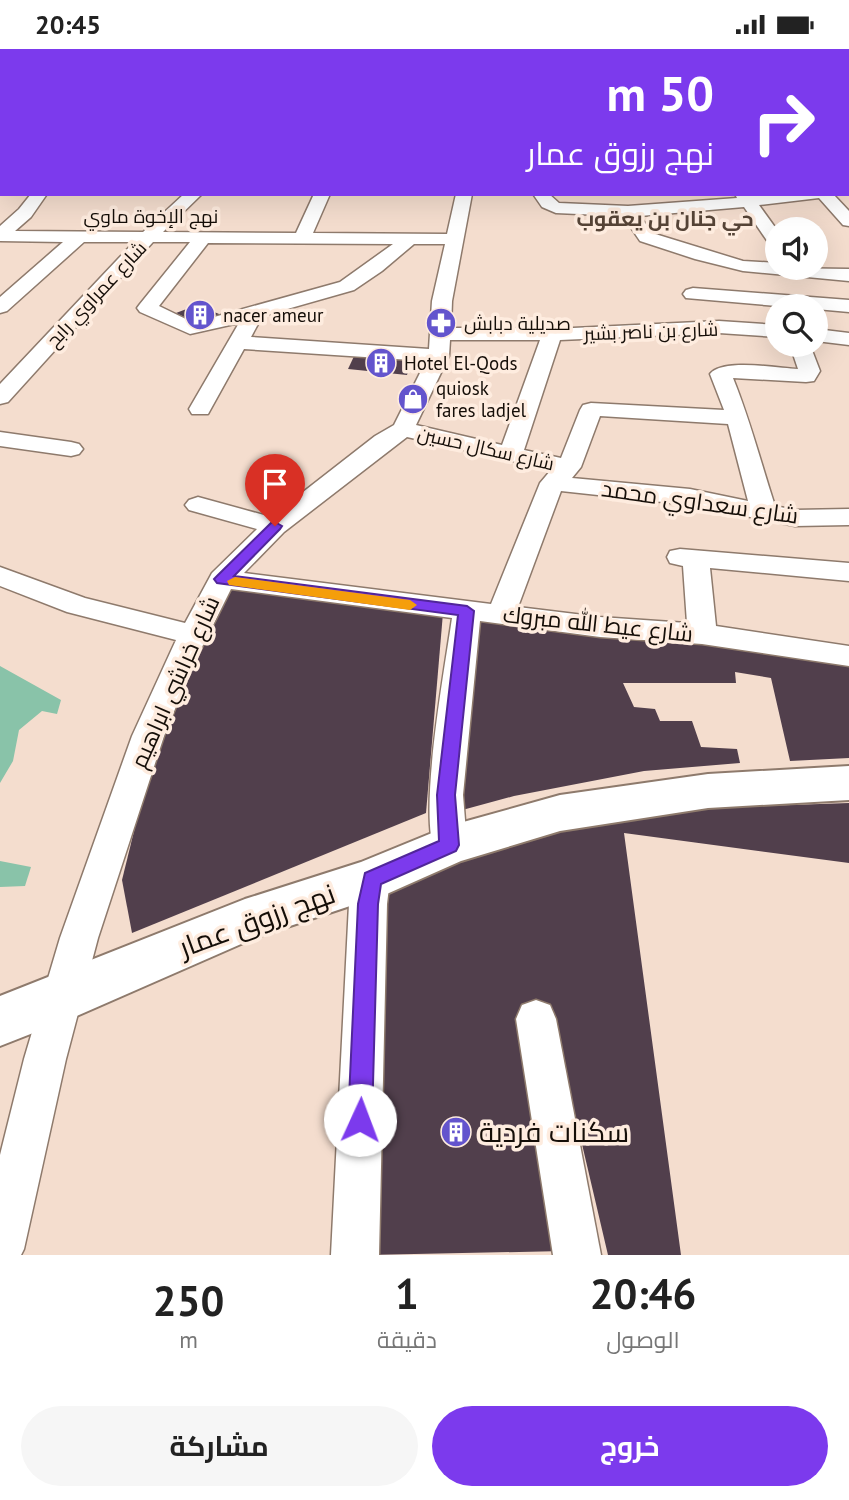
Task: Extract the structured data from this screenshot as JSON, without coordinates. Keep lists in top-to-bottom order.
{
  "streets": {
    "main road": ["نهج رزوق عمار"],
    "street": [
      "نهج الإخوة ماوي",
      "شارع عمراوي رابح",
      "شارع بن ناصر بشير",
      "شارع سكال حسين",
      "شارع سعداوي محمد",
      "شارع عيط الله مبروك",
      "شارع خراشي ابراهيم"
    ]
  },
  "crossings": [
    ["نهج الإخوة ماوي", "شارع عمراوي رابح"],
    ["شارع سكال حسين", "شارع سعداوي محمد"],
    ["شارع سكال حسين", "شارع خراشي ابراهيم"],
    ["شارع عيط الله مبروك", "شارع خراشي ابراهيم"],
    ["شارع خراشي ابراهيم", "نهج رزوق عمار"]
  ],
  "districts": ["حي جنان بن يعقوب"],
  "places": {
    "building": ["nacer ameur", "Hotel El-Qods", "سكنات فردية"],
    "pharmacy": ["صديلية دبابش"],
    "shop": ["quiosk fares ladjel"]
  },
  "page": {
    "status": "20:45",
    "turn": ["50 m", "نهج رزوق عمار"],
    "eta": [
      "20:46",
      "الوصول",
      "1",
      "دقيقة",
      "250",
      "m"
    ],
    "buttons": ["خروج", "مشاركة"]
  }
}
